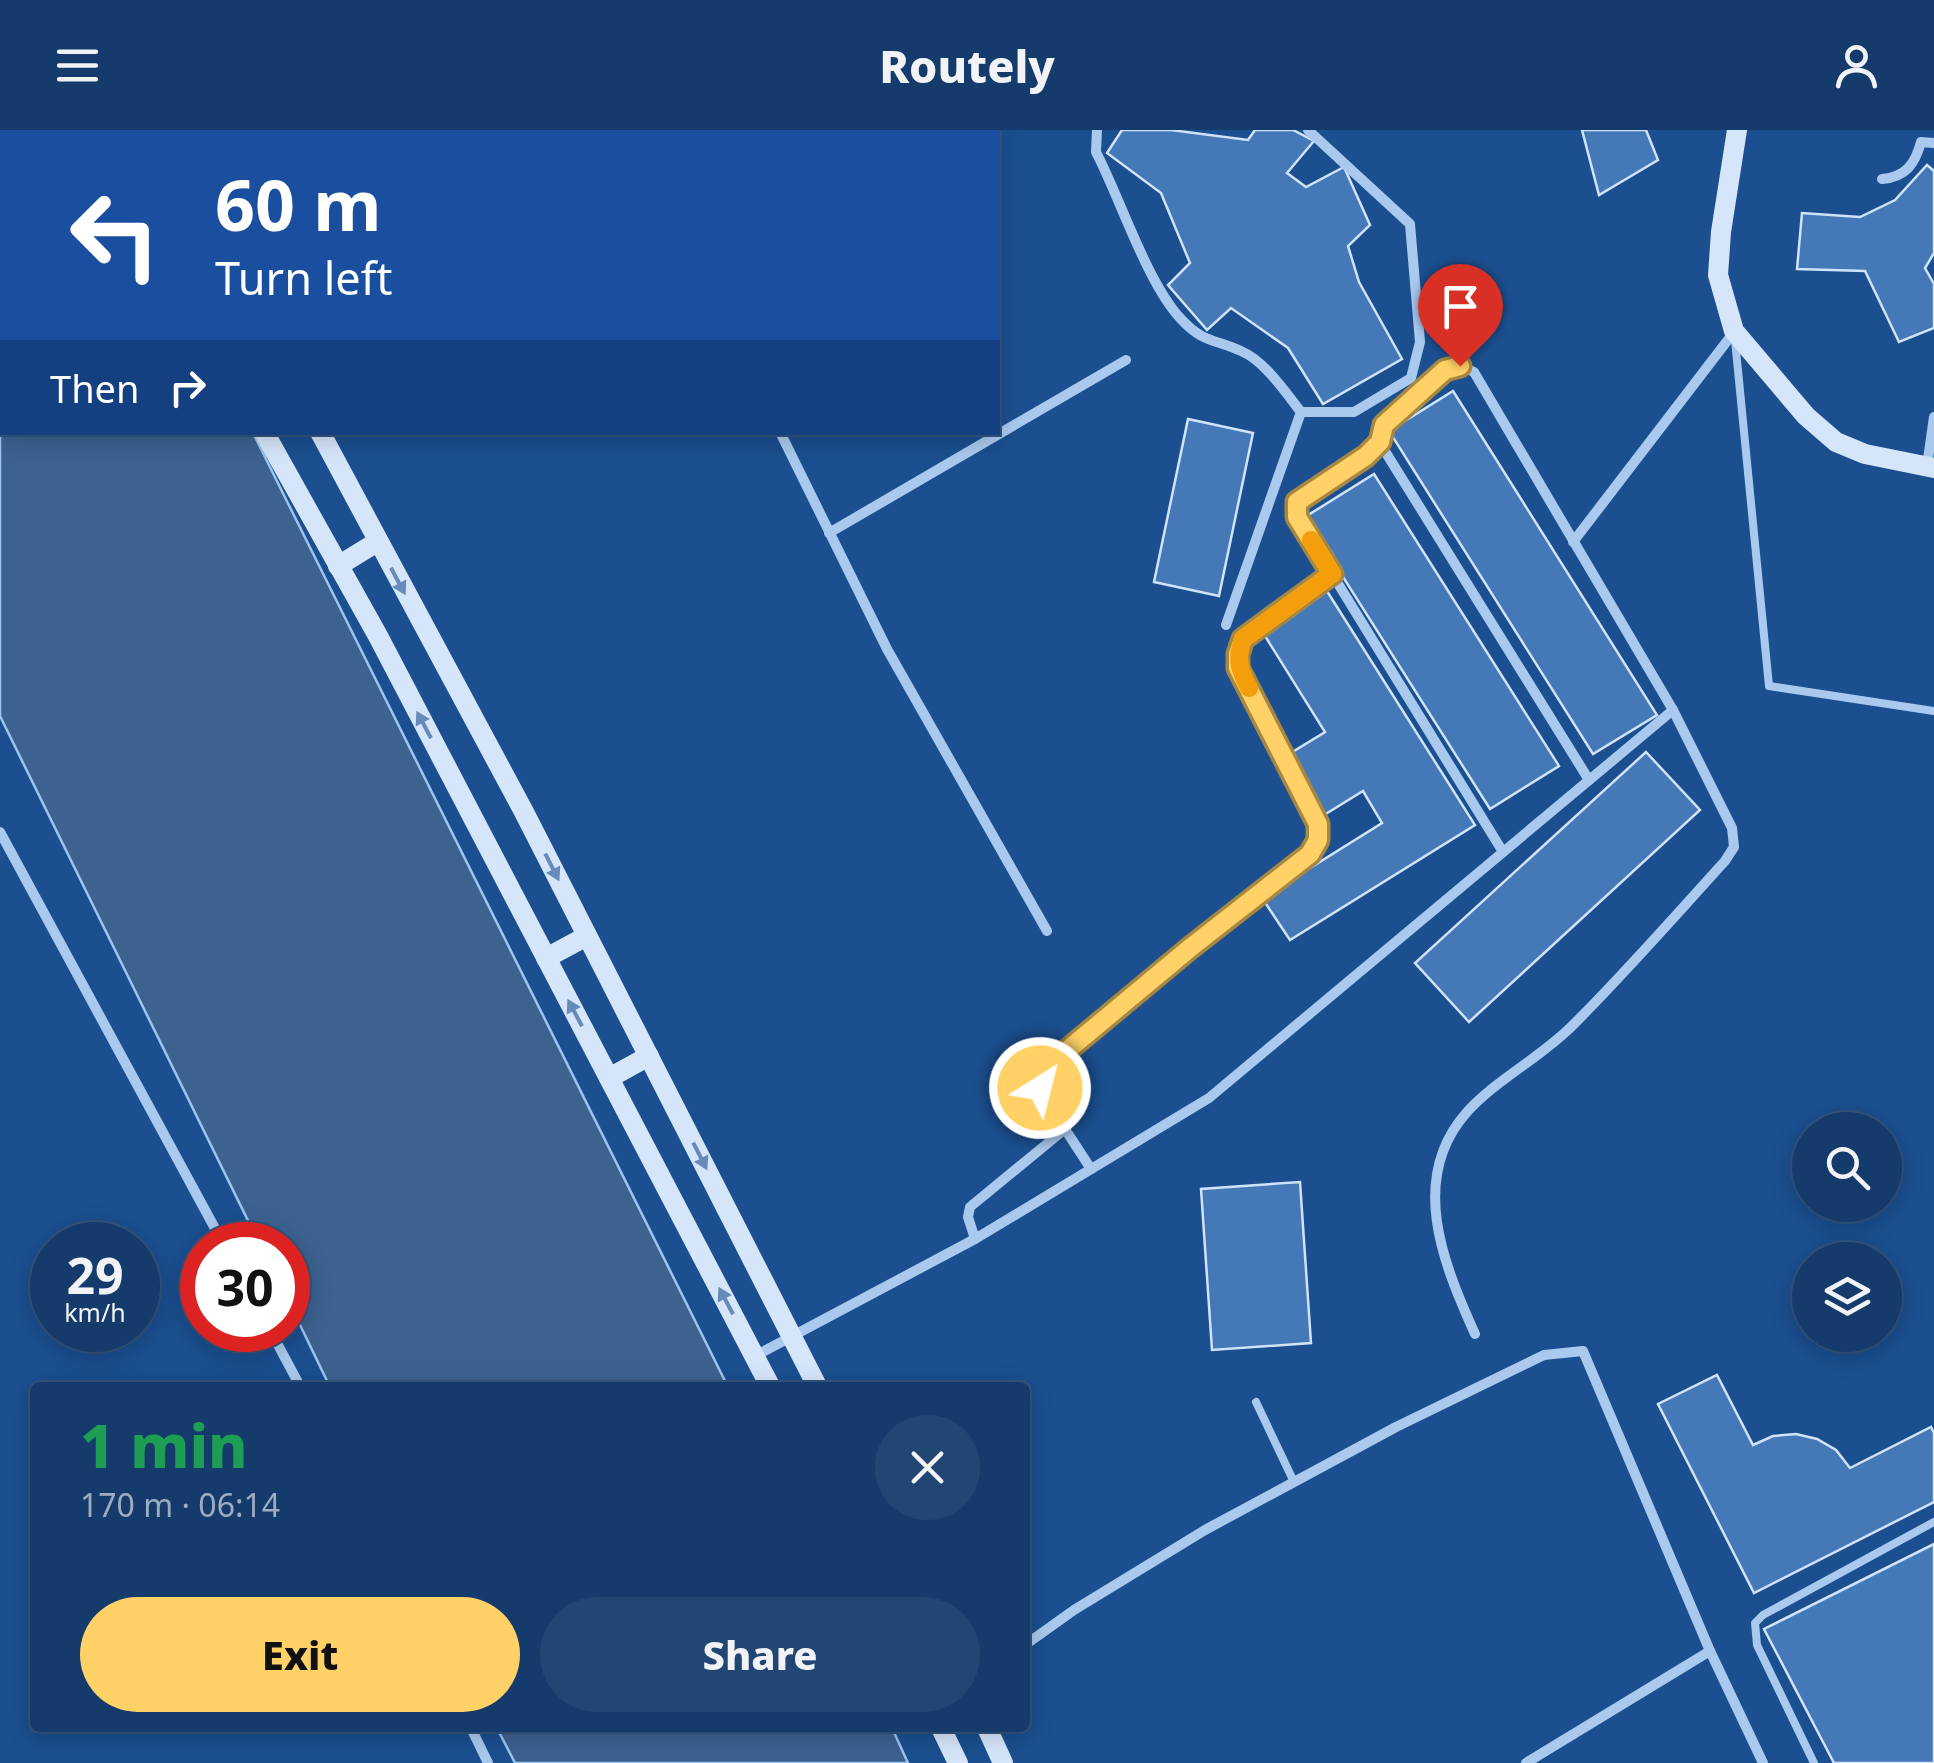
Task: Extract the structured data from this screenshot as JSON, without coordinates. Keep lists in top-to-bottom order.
{
  "page": {
    "header": "Routely",
    "turn": ["60 m", "Turn left"],
    "then": "Then",
    "speed": "29 km/h",
    "limit": "30",
    "heading": ["1 min", "170 m · 06:14"],
    "buttons": ["Exit", "Share"]
  }
}
